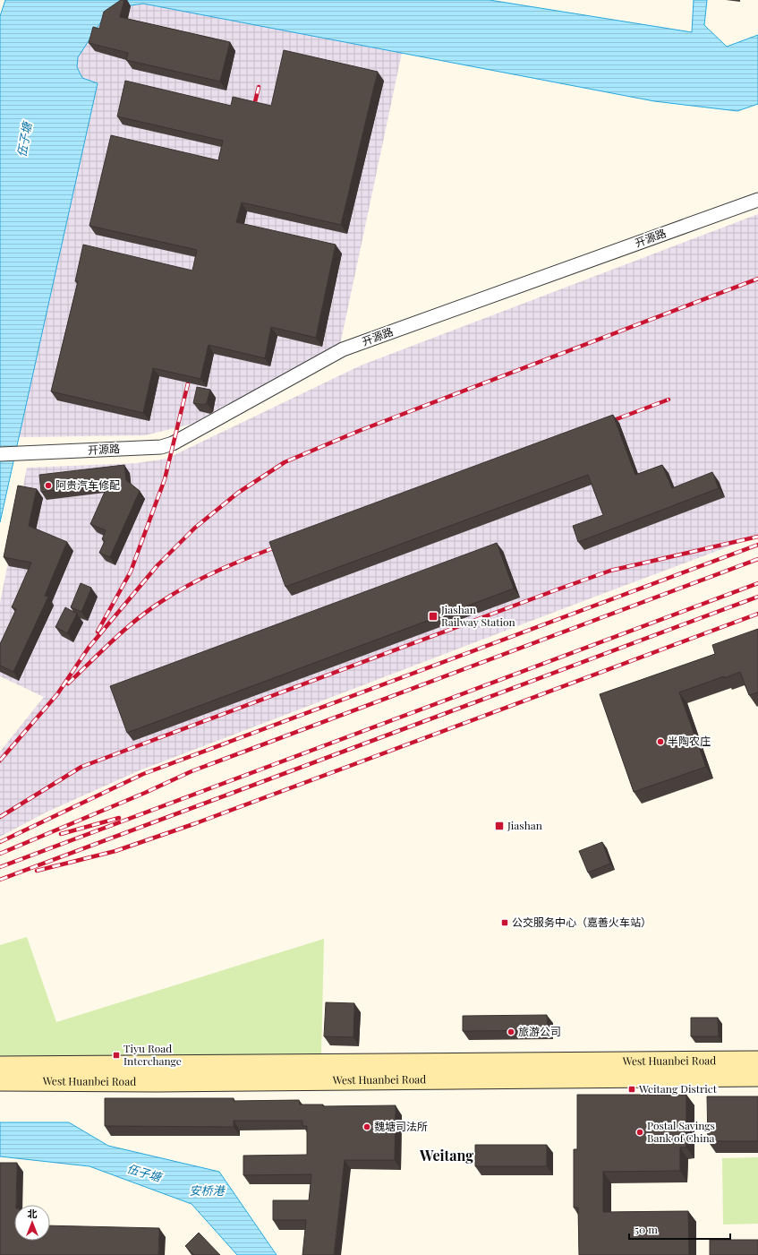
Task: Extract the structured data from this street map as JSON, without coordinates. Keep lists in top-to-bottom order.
{
  "streets": {
    "street": ["开源路", "West Huanbei Road"]
  },
  "districts": ["Weitang"],
  "water": ["伍子塘", "安桥港"],
  "places": {
    "other": [
      "阿贵汽车修配",
      "半陶农庄",
      "旅游公司",
      "魏塘司法所",
      "Postal Savings Bank of China"
    ],
    "transit": [
      "Jiashan Railway Station",
      "Jiashan",
      "公交服务中心（嘉善火车站）",
      "Tiyu Road Interchange",
      "Weitang District"
    ]
  },
  "scale_bar": "50 m",
  "north": "top"
}
